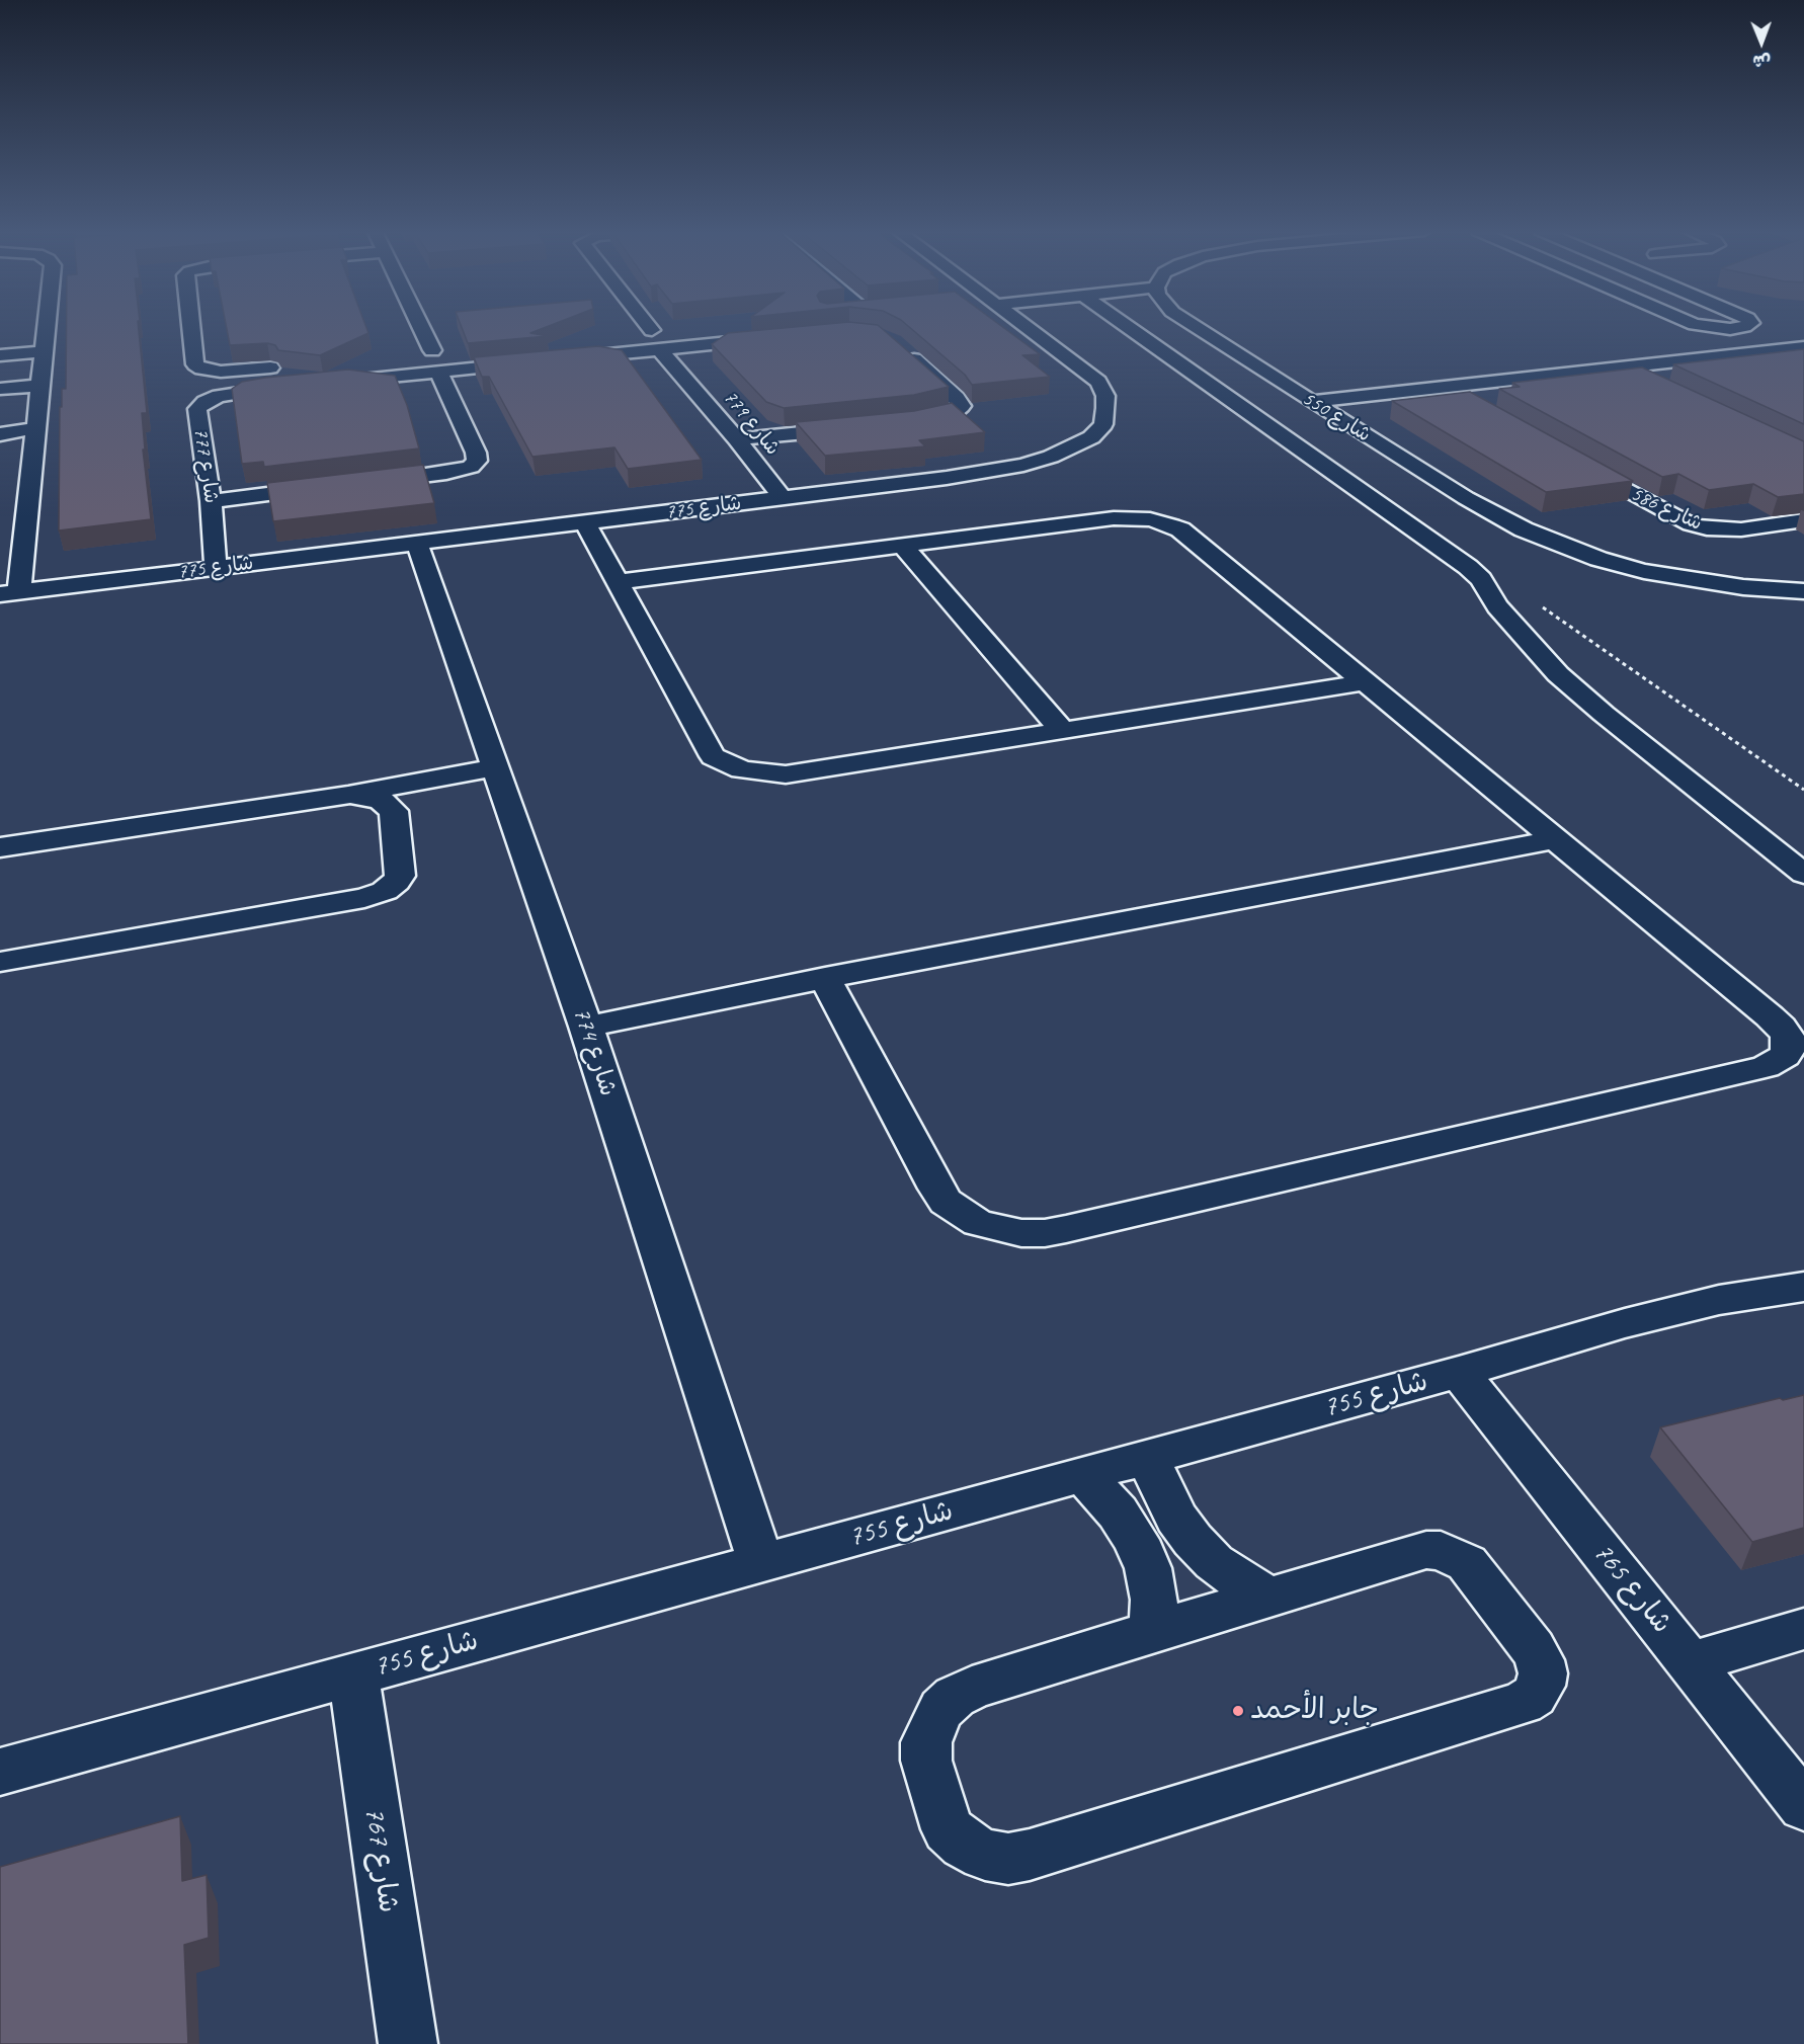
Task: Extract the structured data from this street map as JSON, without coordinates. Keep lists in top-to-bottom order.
{
  "streets": {
    "street": [
      "شارع 550",
      "شارع 779",
      "شارع 777",
      "شارع 775",
      "شارع 586",
      "شارع 774",
      "شارع 755",
      "شارع 765",
      "شارع 767"
    ]
  },
  "crossings": [
    ["شارع 779", "شارع 775"],
    ["شارع 777", "شارع 775"],
    ["شارع 775", "شارع 774"],
    ["شارع 774", "شارع 755"],
    ["شارع 755", "شارع 765"],
    ["شارع 755", "شارع 767"]
  ],
  "places": ["جابر الأحمد"],
  "north": "bottom"
}
